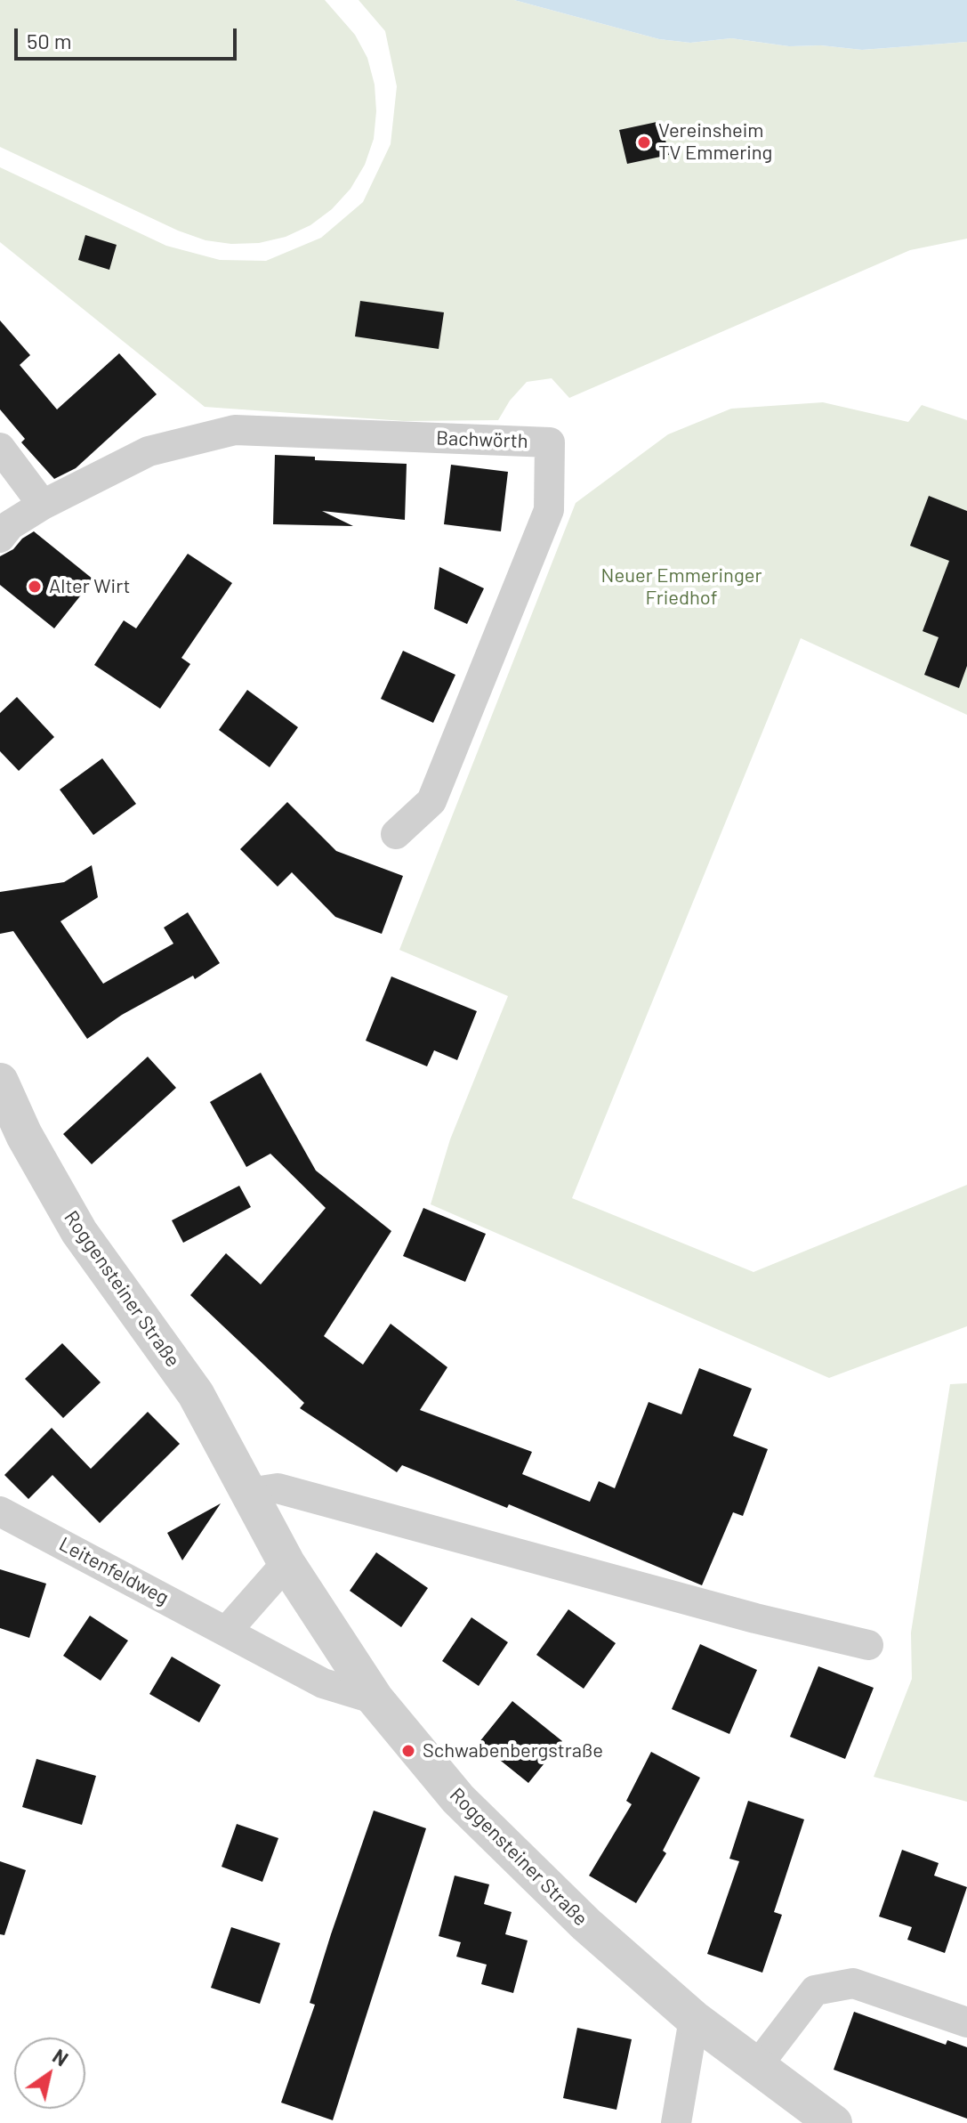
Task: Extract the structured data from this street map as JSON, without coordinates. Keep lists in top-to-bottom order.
{
  "streets": {
    "street": ["Bachwörth", "Roggensteiner Straße", "Leitenfeldweg"]
  },
  "crossings": [
    ["Roggensteiner Straße", "Leitenfeldweg"]
  ],
  "parks": ["Neuer Emmeringer Friedhof"],
  "places": ["Vereinsheim TV Emmering", "Alter Wirt", "Schwabenbergstraße"],
  "scale_bar": "50 m",
  "north": "top right"
}
